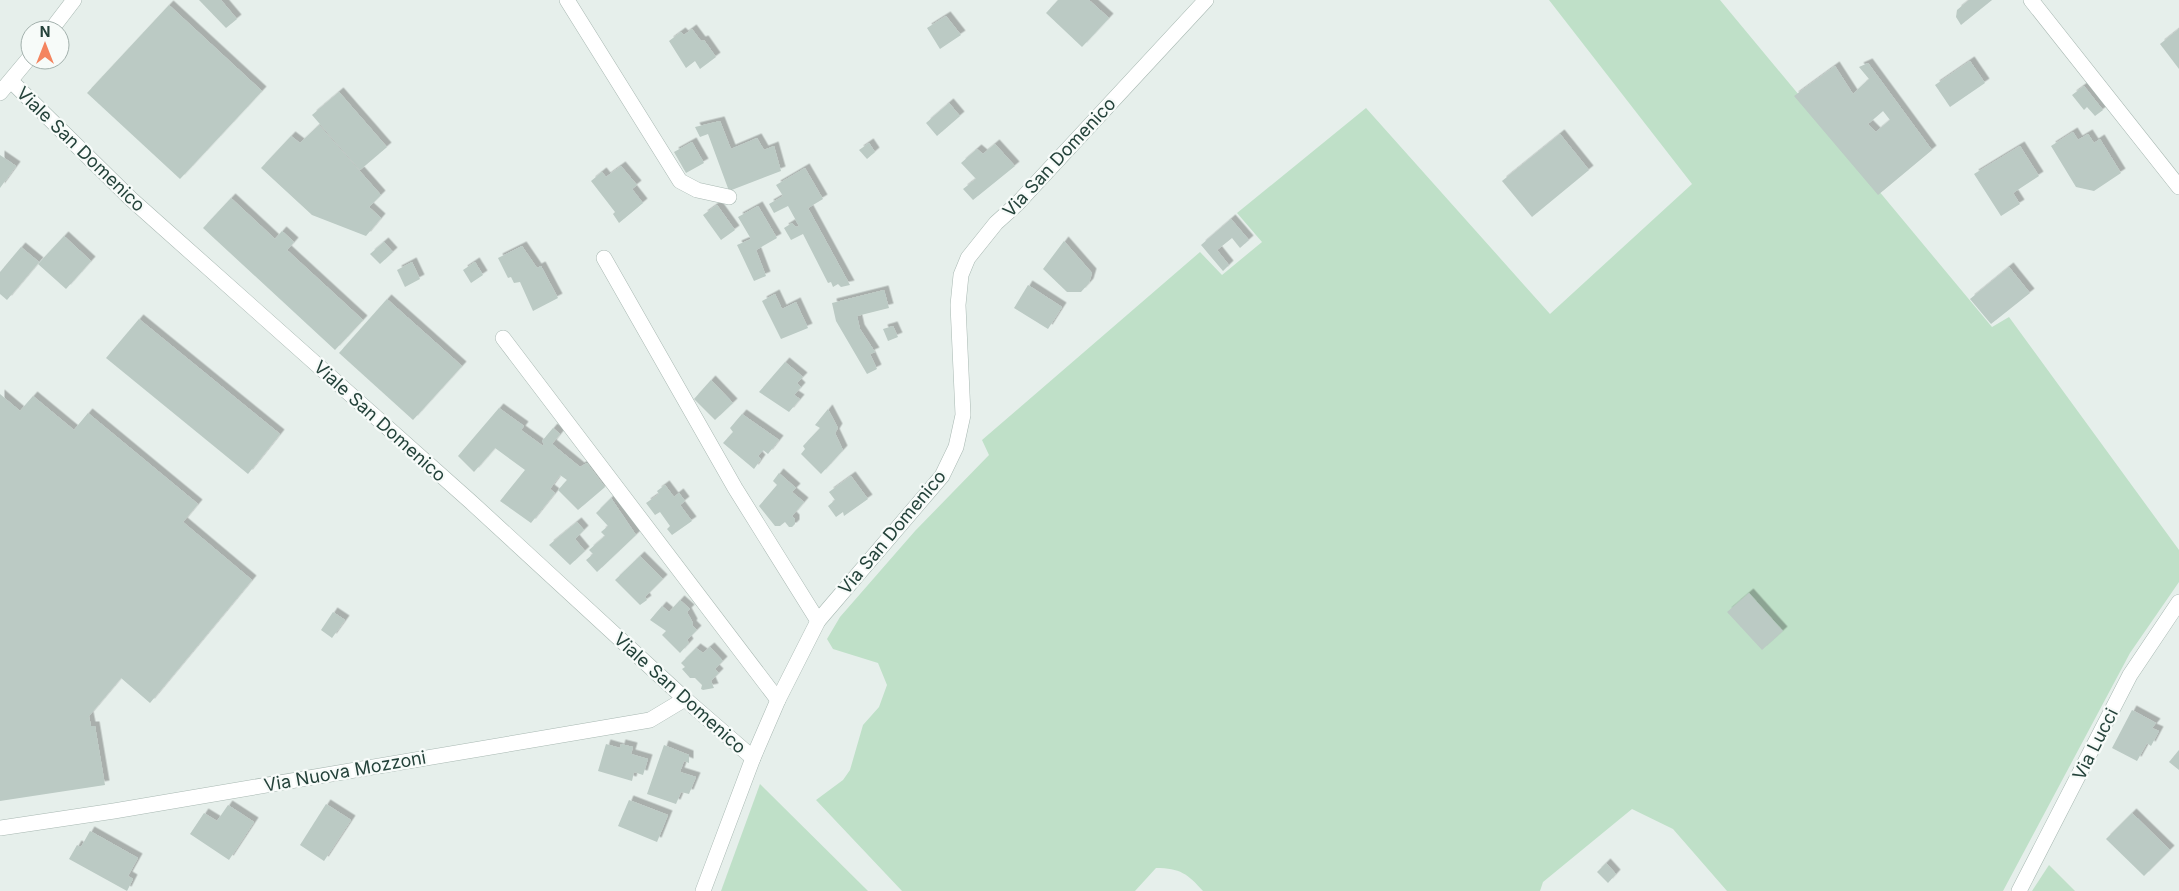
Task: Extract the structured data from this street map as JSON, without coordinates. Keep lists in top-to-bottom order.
{
  "streets": {
    "street": [
      "Viale San Domenico",
      "Via San Domenico",
      "Via Lucci",
      "Via Nuova Mozzoni"
    ]
  },
  "crossings": [
    ["Viale San Domenico", "Via San Domenico"],
    ["Viale San Domenico", "Via Nuova Mozzoni"]
  ],
  "north": "top"
}
